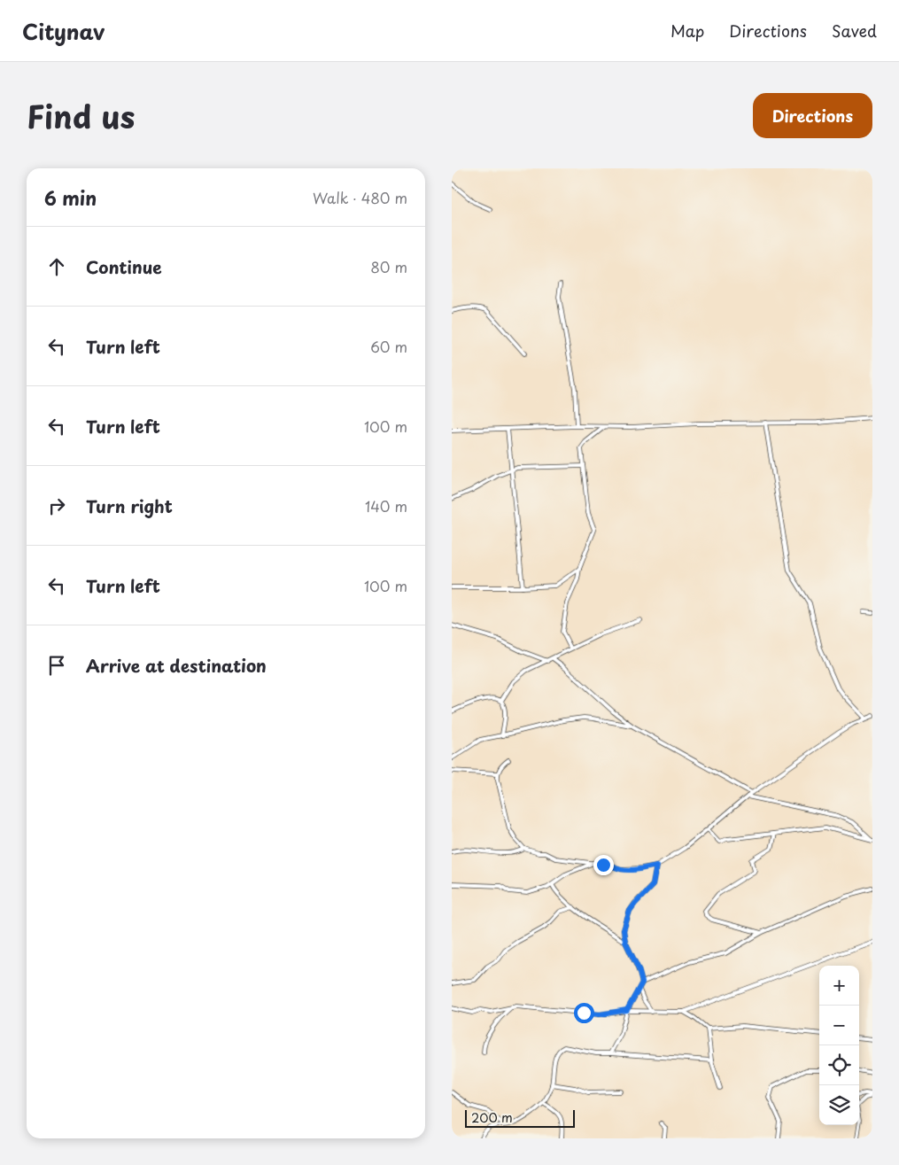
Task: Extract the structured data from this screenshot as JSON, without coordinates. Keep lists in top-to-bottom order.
{
  "scale_bar": "200 m",
  "page": {
    "header": "Citynav",
    "nav": ["Map", "Directions", "Saved"],
    "title": "Find us",
    "buttons": "Directions",
    "heading": ["6 min", "Walk · 480 m"],
    "list": [
      ["Continue", "80 m"],
      ["Turn left", "60 m"],
      ["Turn left", "100 m"],
      ["Turn right", "140 m"],
      ["Turn left", "100 m"],
      "Arrive at destination"
    ],
    "map_buttons": ["+", "−"],
    "scale": "200 m"
  }
}
